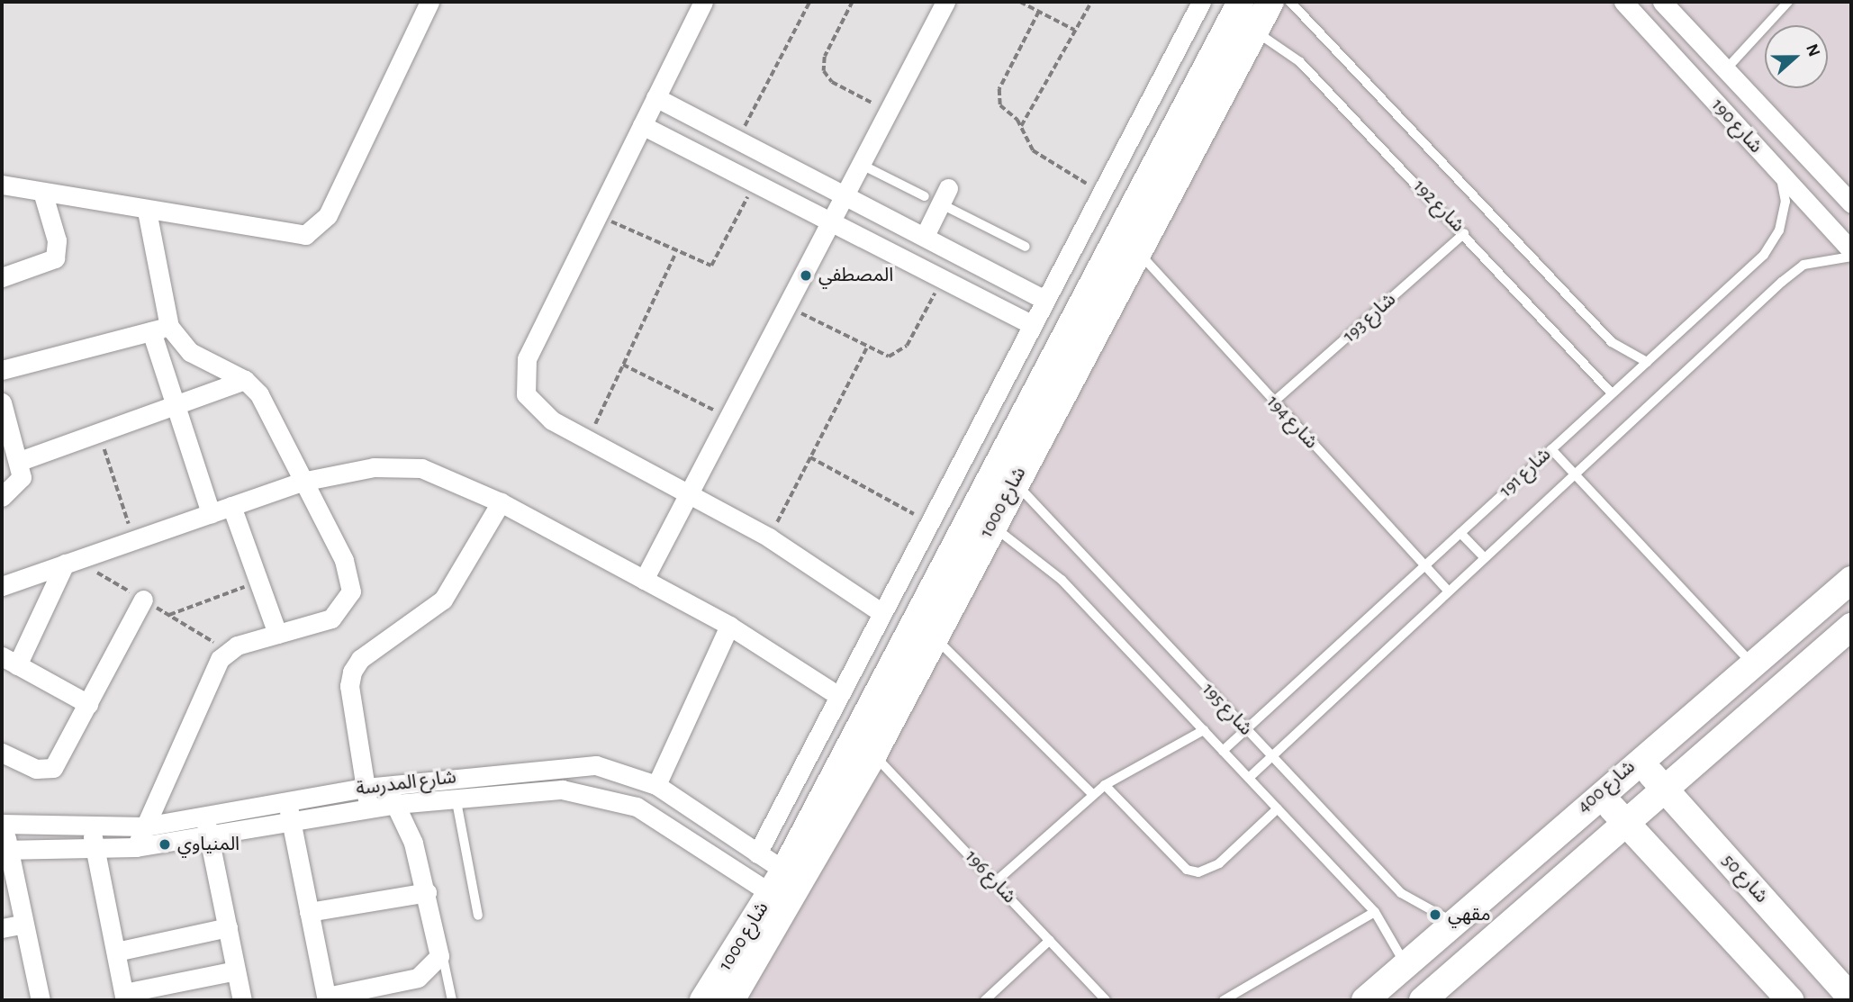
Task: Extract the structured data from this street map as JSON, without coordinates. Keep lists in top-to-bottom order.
{
  "streets": {
    "street": [
      "شارع 190",
      "شارع 1000",
      "شارع المدرسة",
      "شارع 400",
      "شارع 50"
    ],
    "lane": [
      "شارع 192",
      "شارع 193",
      "شارع 194",
      "شارع 191",
      "شارع 195",
      "شارع 196"
    ]
  },
  "crossings": [
    ["شارع 190", "شارع 191"],
    ["شارع 192", "شارع 193"],
    ["شارع 192", "شارع 191"],
    ["شارع 192", "شارع 1000"],
    ["شارع 193", "شارع 194"],
    ["شارع 194", "شارع 191"],
    ["شارع 194", "شارع 1000"],
    ["شارع 191", "شارع 195"],
    ["شارع 1000", "شارع 195"],
    ["شارع 1000", "شارع المدرسة"],
    ["شارع 1000", "شارع 196"],
    ["شارع 195", "شارع 400"],
    ["شارع 400", "شارع 50"]
  ],
  "places": ["المصطفي", "المنياوي", "مقهي"],
  "north": "right"
}
